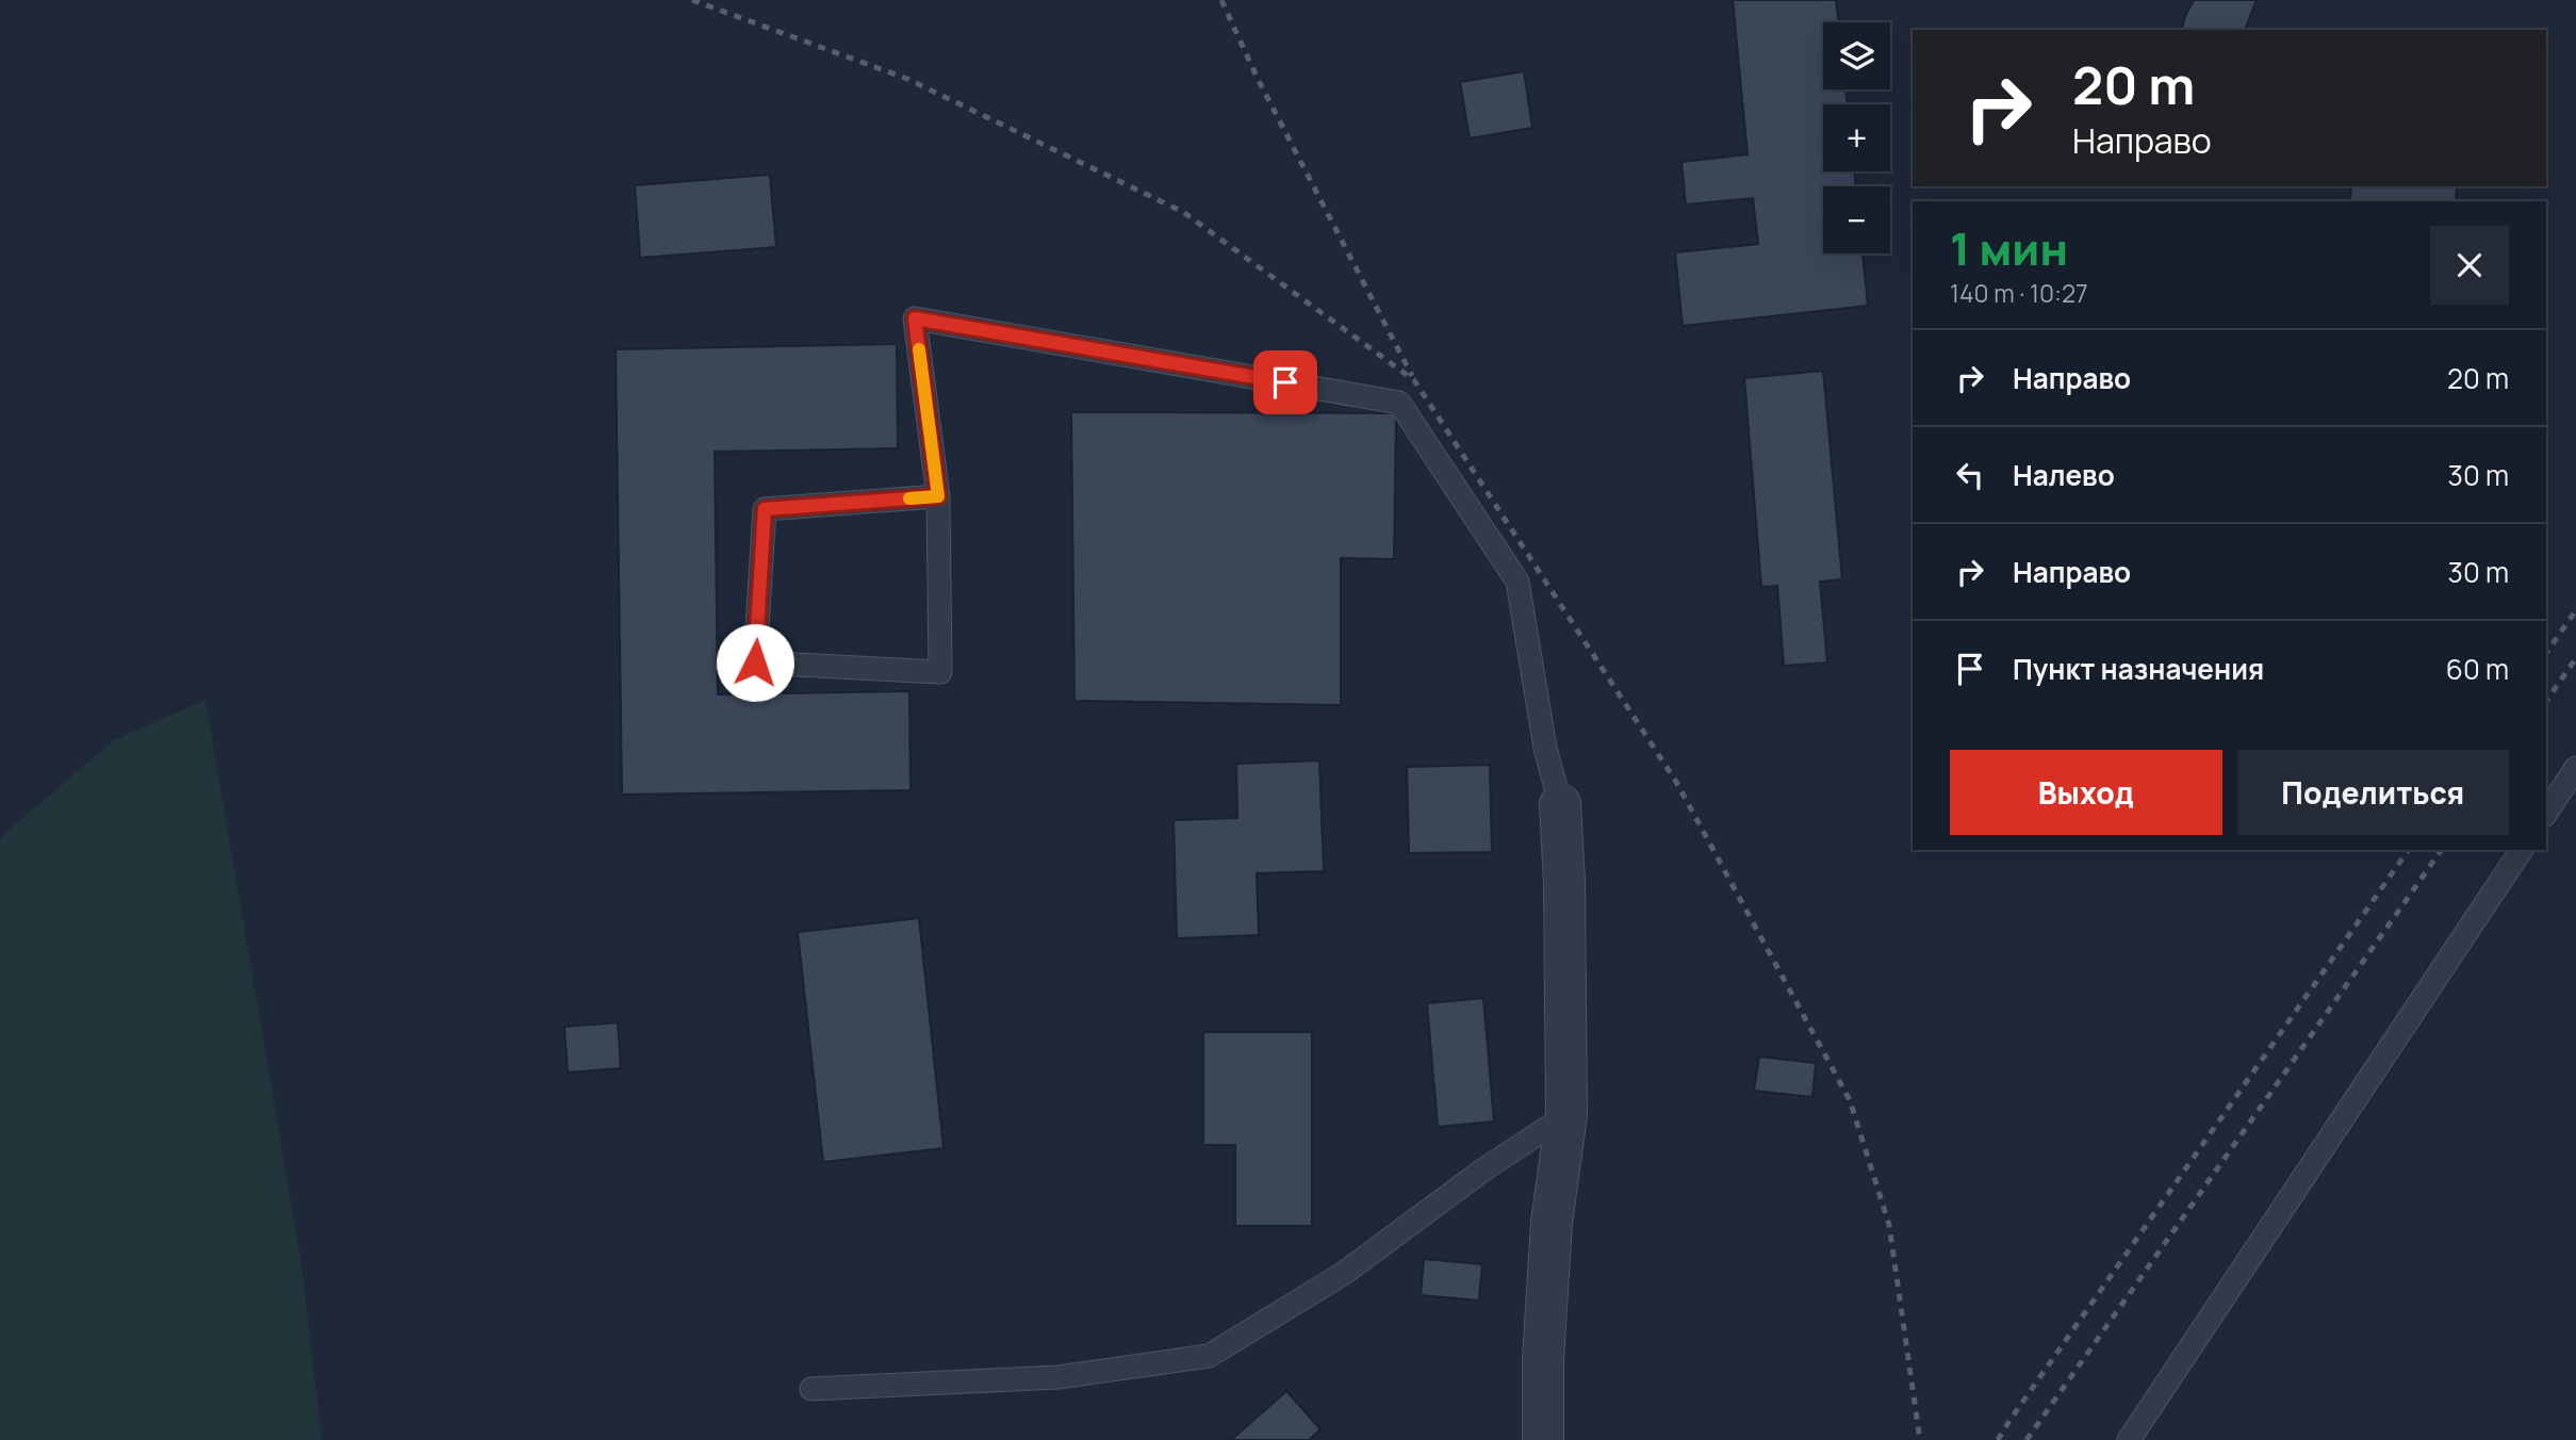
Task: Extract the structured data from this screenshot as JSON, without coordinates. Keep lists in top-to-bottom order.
{
  "page": {
    "map_buttons": ["+", "−"],
    "turn": ["20 m", "Направо"],
    "heading": ["1 мин", "140 m · 10:27"],
    "list": [
      {
        "name": "Направо",
        "value": "20 m"
      },
      {
        "name": "Налево",
        "value": "30 m"
      },
      {
        "name": "Направо",
        "value": "30 m"
      },
      {
        "name": "Пункт назначения",
        "value": "60 m"
      }
    ],
    "buttons": ["Выход", "Поделиться"]
  }
}
